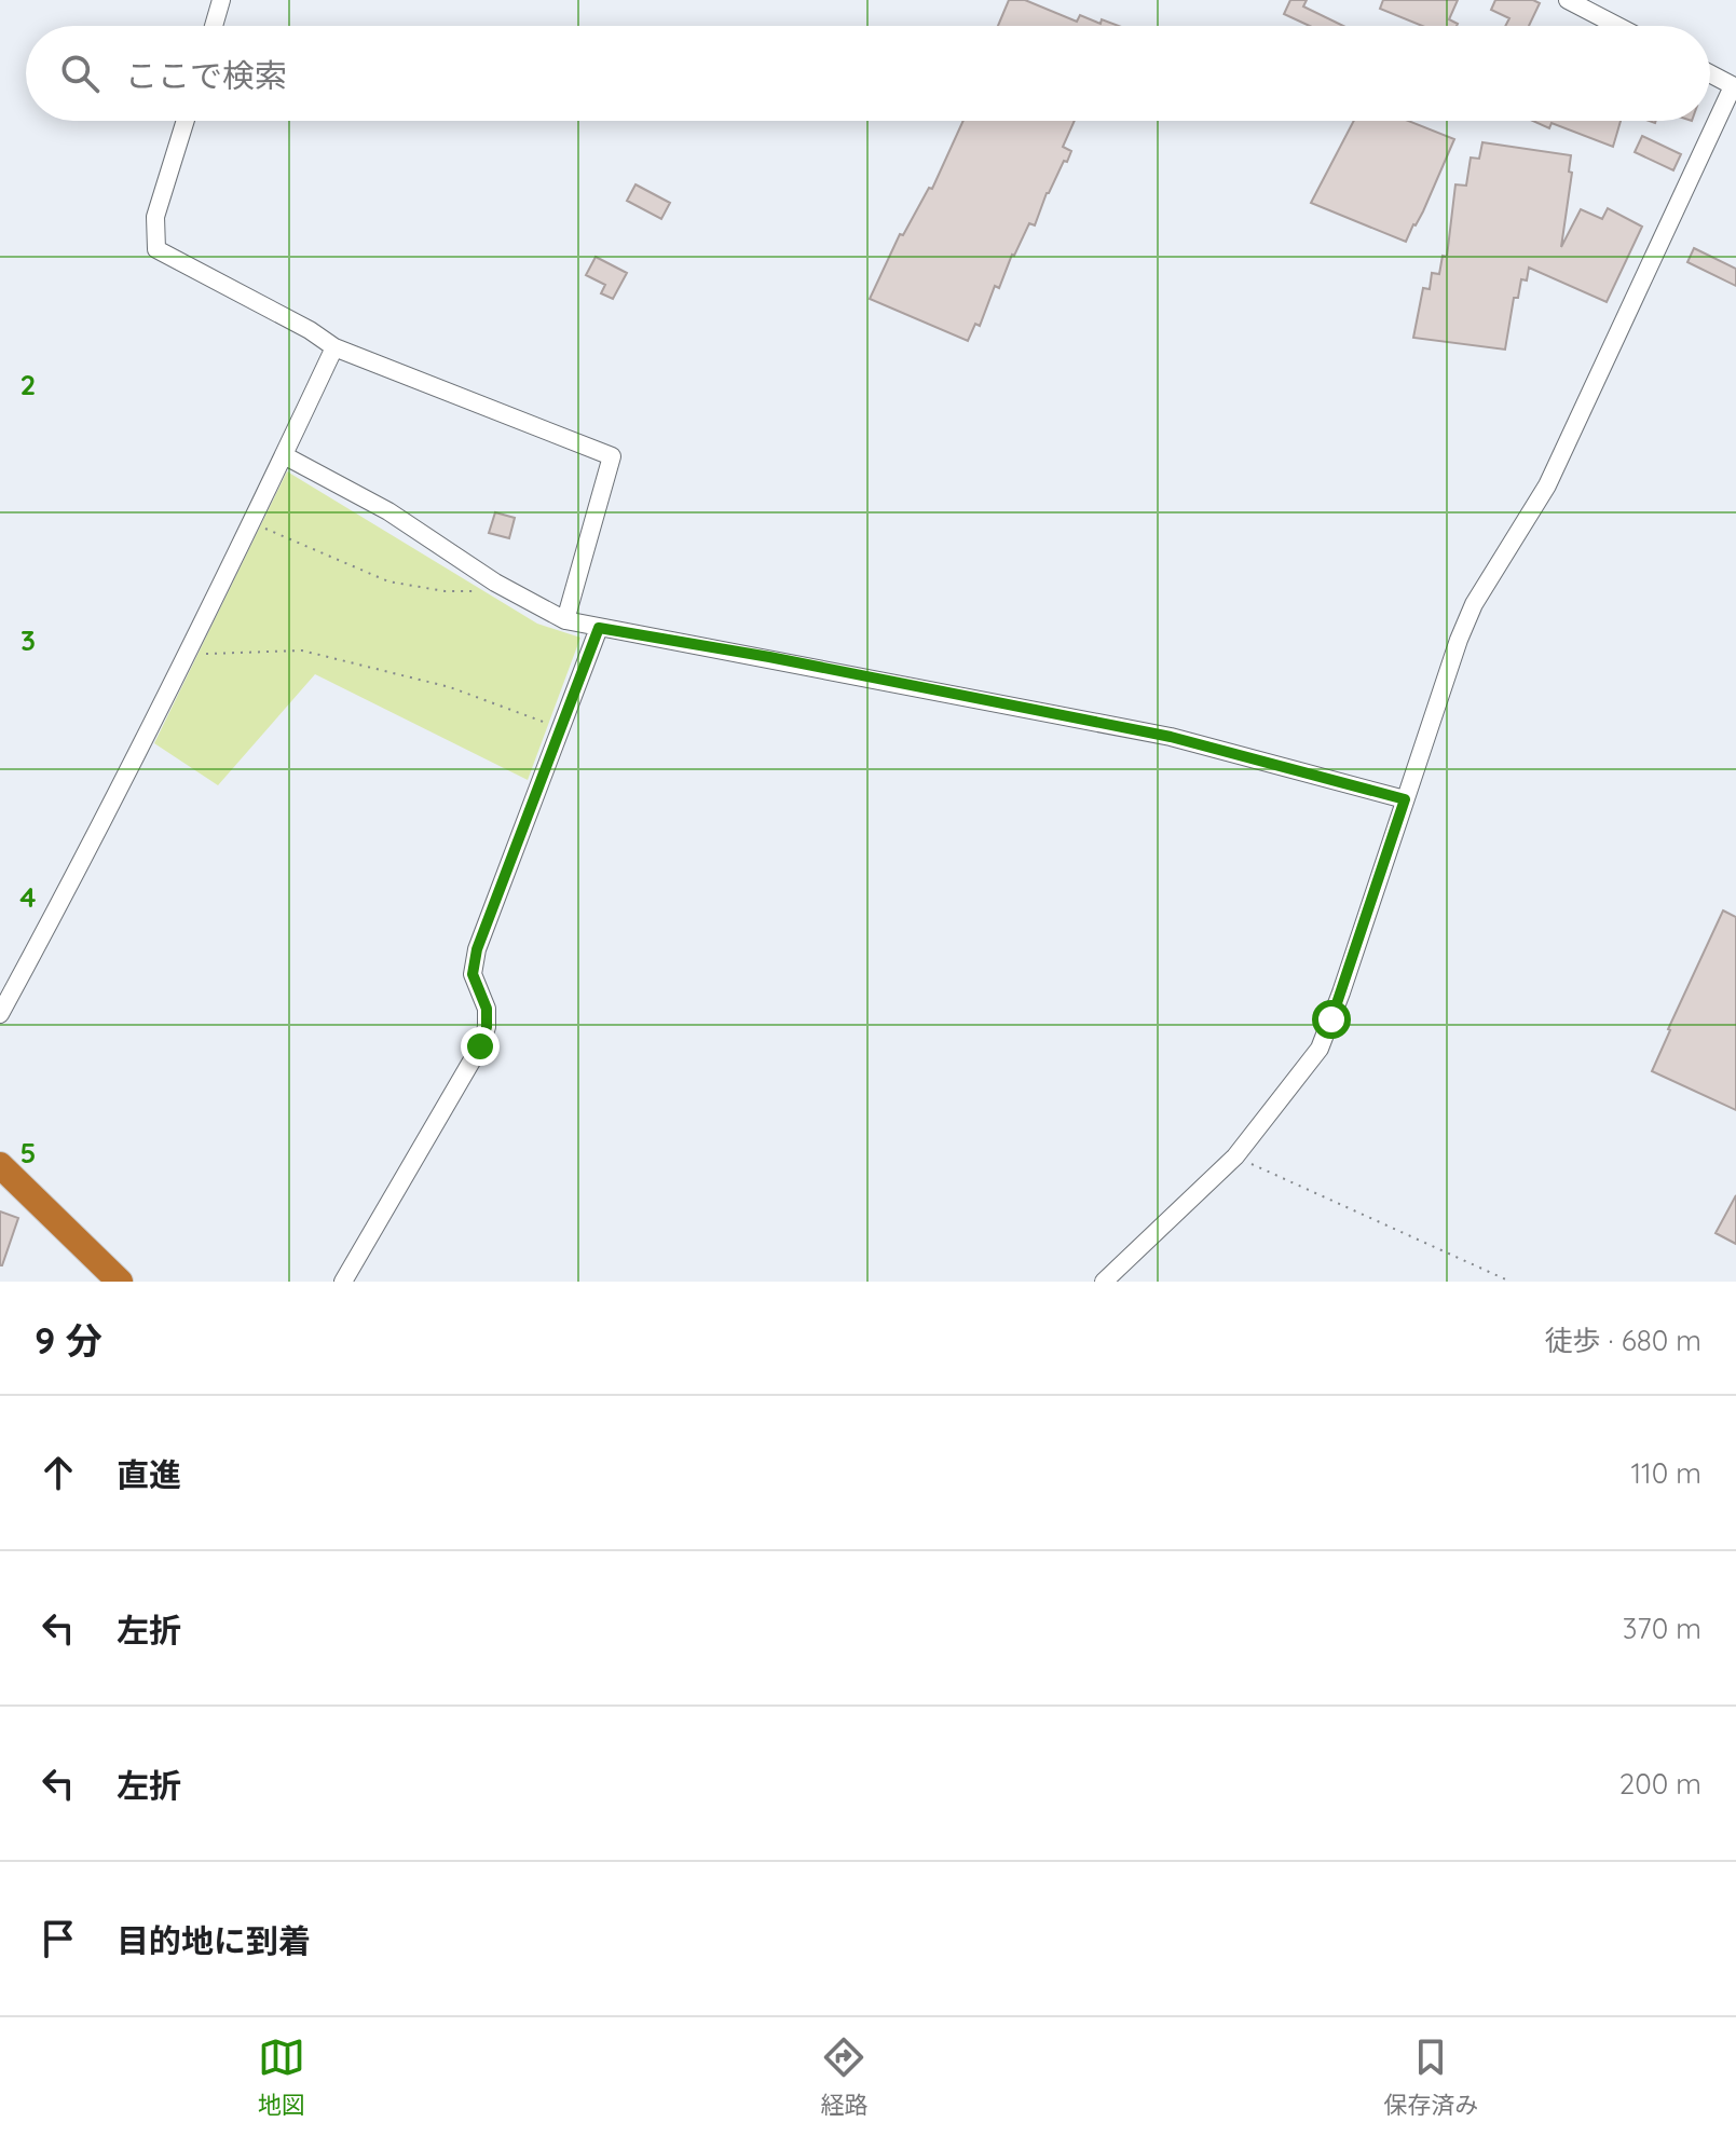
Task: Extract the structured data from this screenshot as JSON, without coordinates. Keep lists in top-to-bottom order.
{
  "page": {
    "search": "ここで検索",
    "heading": ["9 分", "徒歩 · 680 m"],
    "list": [
      ["直進", "110 m"],
      ["左折", "370 m"],
      ["左折", "200 m"],
      "目的地に到着"
    ],
    "nav": ["地図", "経路", "保存済み"]
  },
  "grid": {
    "rows": [
      "2",
      "3",
      "4",
      "5"
    ]
  }
}
